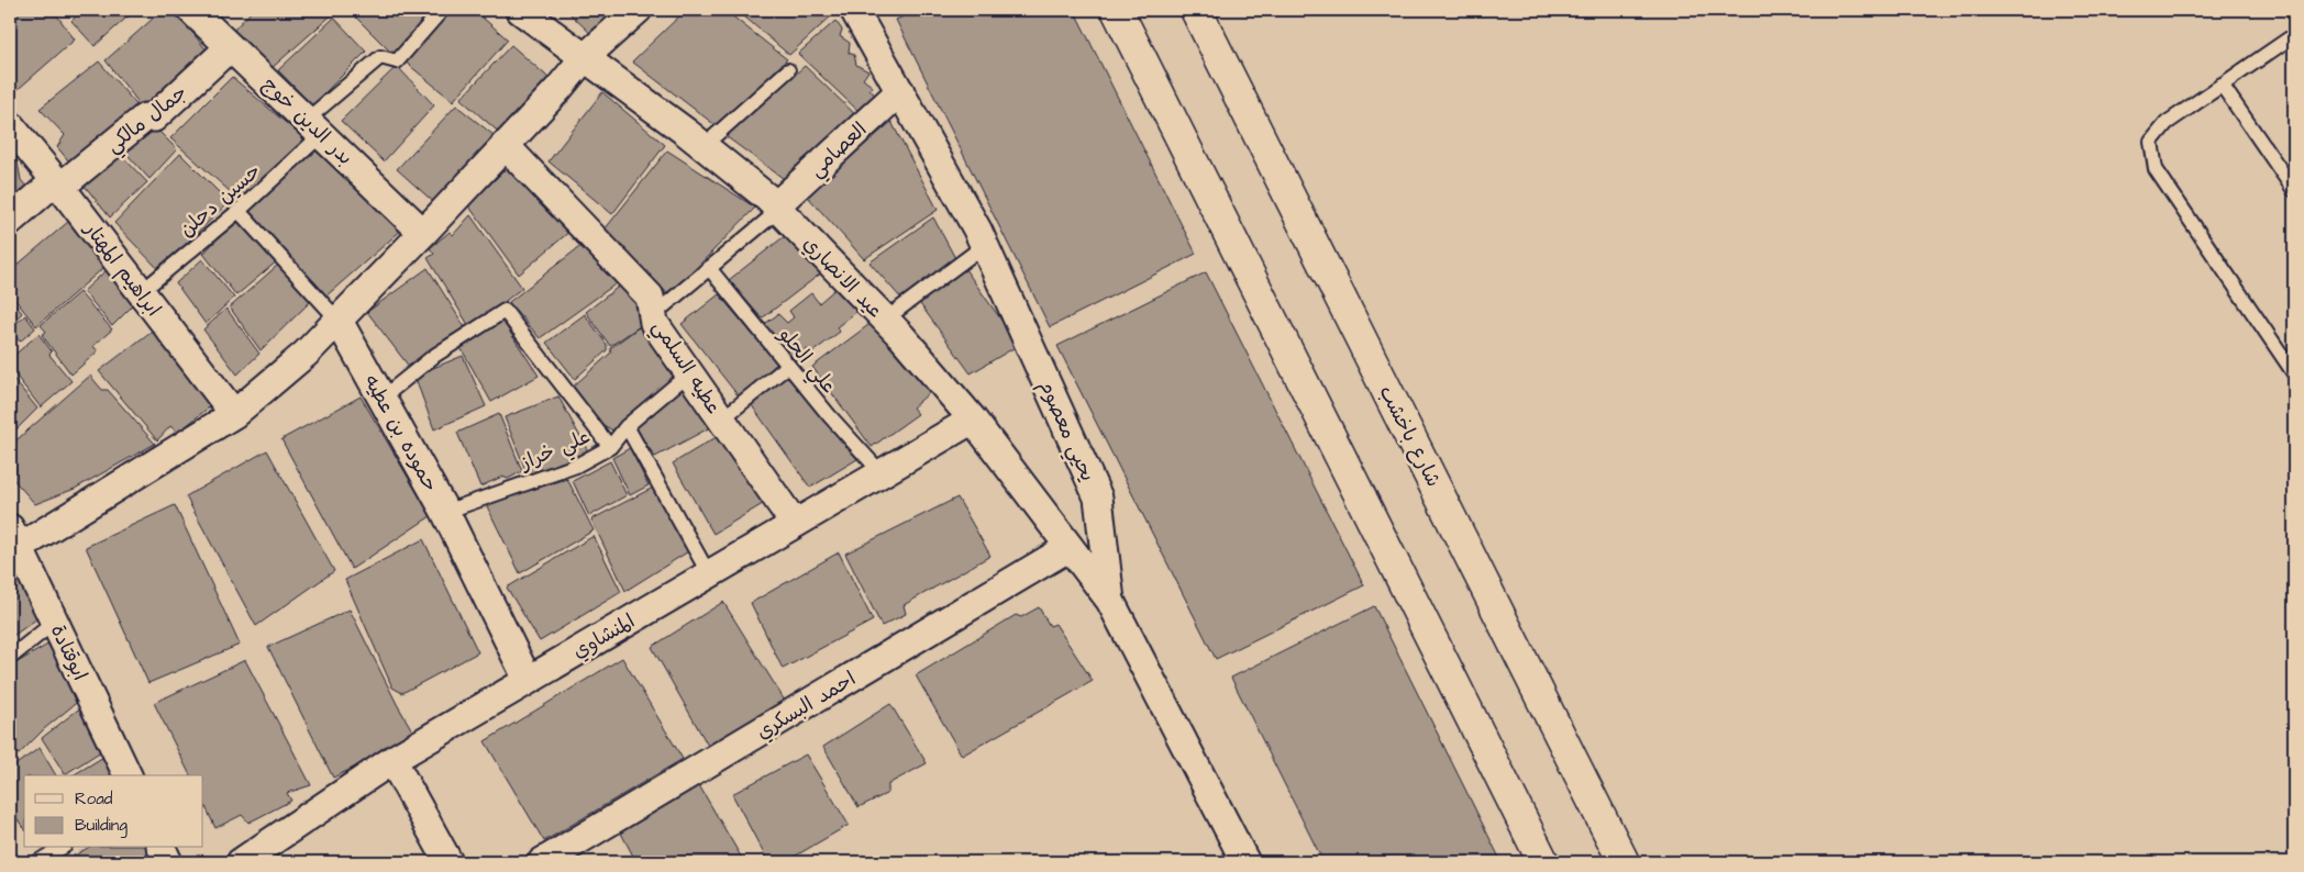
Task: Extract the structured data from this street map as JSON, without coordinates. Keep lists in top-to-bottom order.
{
  "streets": {
    "main road": ["شارع باخشب"],
    "street": [
      "جمال مالكي",
      "بدر الدين خوج",
      "العصامي",
      "ابراهيم المهتار",
      "عيد الانصاري",
      "عطيه السلمي",
      "يحيي معصوم",
      "حموده بن عطيه",
      "المنشاوي",
      "ابوقتادة",
      "احمد البسكري"
    ],
    "lane": ["حسين دحلن", "علي الحلو", "علي خراز"]
  },
  "crossings": [
    ["جمال مالكي", "بدر الدين خوج"],
    ["جمال مالكي", "ابراهيم المهتار"],
    ["بدر الدين خوج", "حسين دحلن"],
    ["العصامي", "عيد الانصاري"],
    ["العصامي", "يحيي معصوم"],
    ["حسين دحلن", "ابراهيم المهتار"],
    ["حسين دحلن", "حموده بن عطيه"],
    ["عيد الانصاري", "يحيي معصوم"],
    ["عيد الانصاري", "المنشاوي"],
    ["عيد الانصاري", "احمد البسكري"],
    ["علي الحلو", "المنشاوي"],
    ["عطيه السلمي", "علي خراز"],
    ["عطيه السلمي", "المنشاوي"],
    ["حموده بن عطيه", "علي خراز"],
    ["حموده بن عطيه", "المنشاوي"]
  ],
  "legend": ["Road", "Building"]
}
